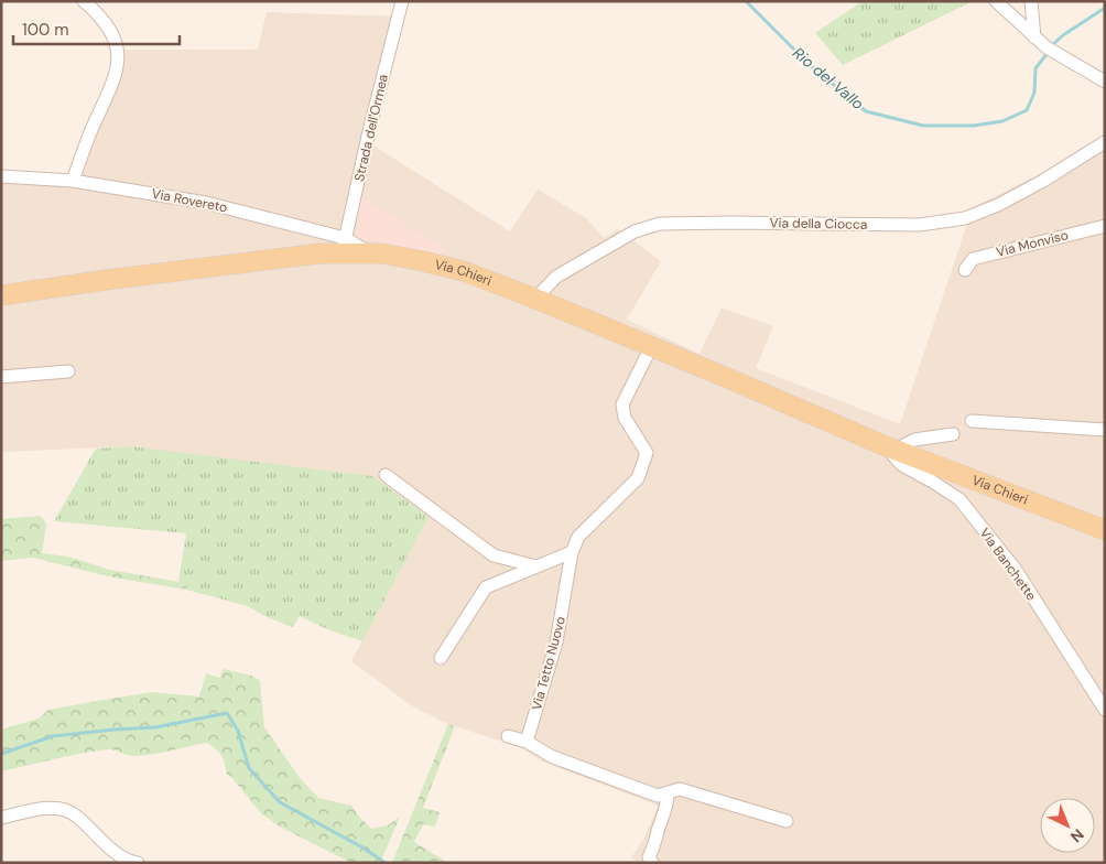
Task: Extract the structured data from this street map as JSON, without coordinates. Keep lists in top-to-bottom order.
{
  "streets": {
    "main road": ["Via Chieri"],
    "street": [
      "Strada dell'Ormea",
      "Via Rovereto",
      "Via della Ciocca",
      "Via Monviso",
      "Via Banchette",
      "Via Tetto Nuovo"
    ]
  },
  "crossings": [
    ["Strada dell'Ormea", "Via Rovereto"],
    ["Strada dell'Ormea", "Via Chieri"],
    ["Via Rovereto", "Via Chieri"],
    ["Via della Ciocca", "Via Chieri"],
    ["Via Chieri", "Via Banchette"],
    ["Via Chieri", "Via Tetto Nuovo"]
  ],
  "water": ["Rio del Vallo"],
  "scale_bar": "100 m",
  "north": "bottom right"
}
